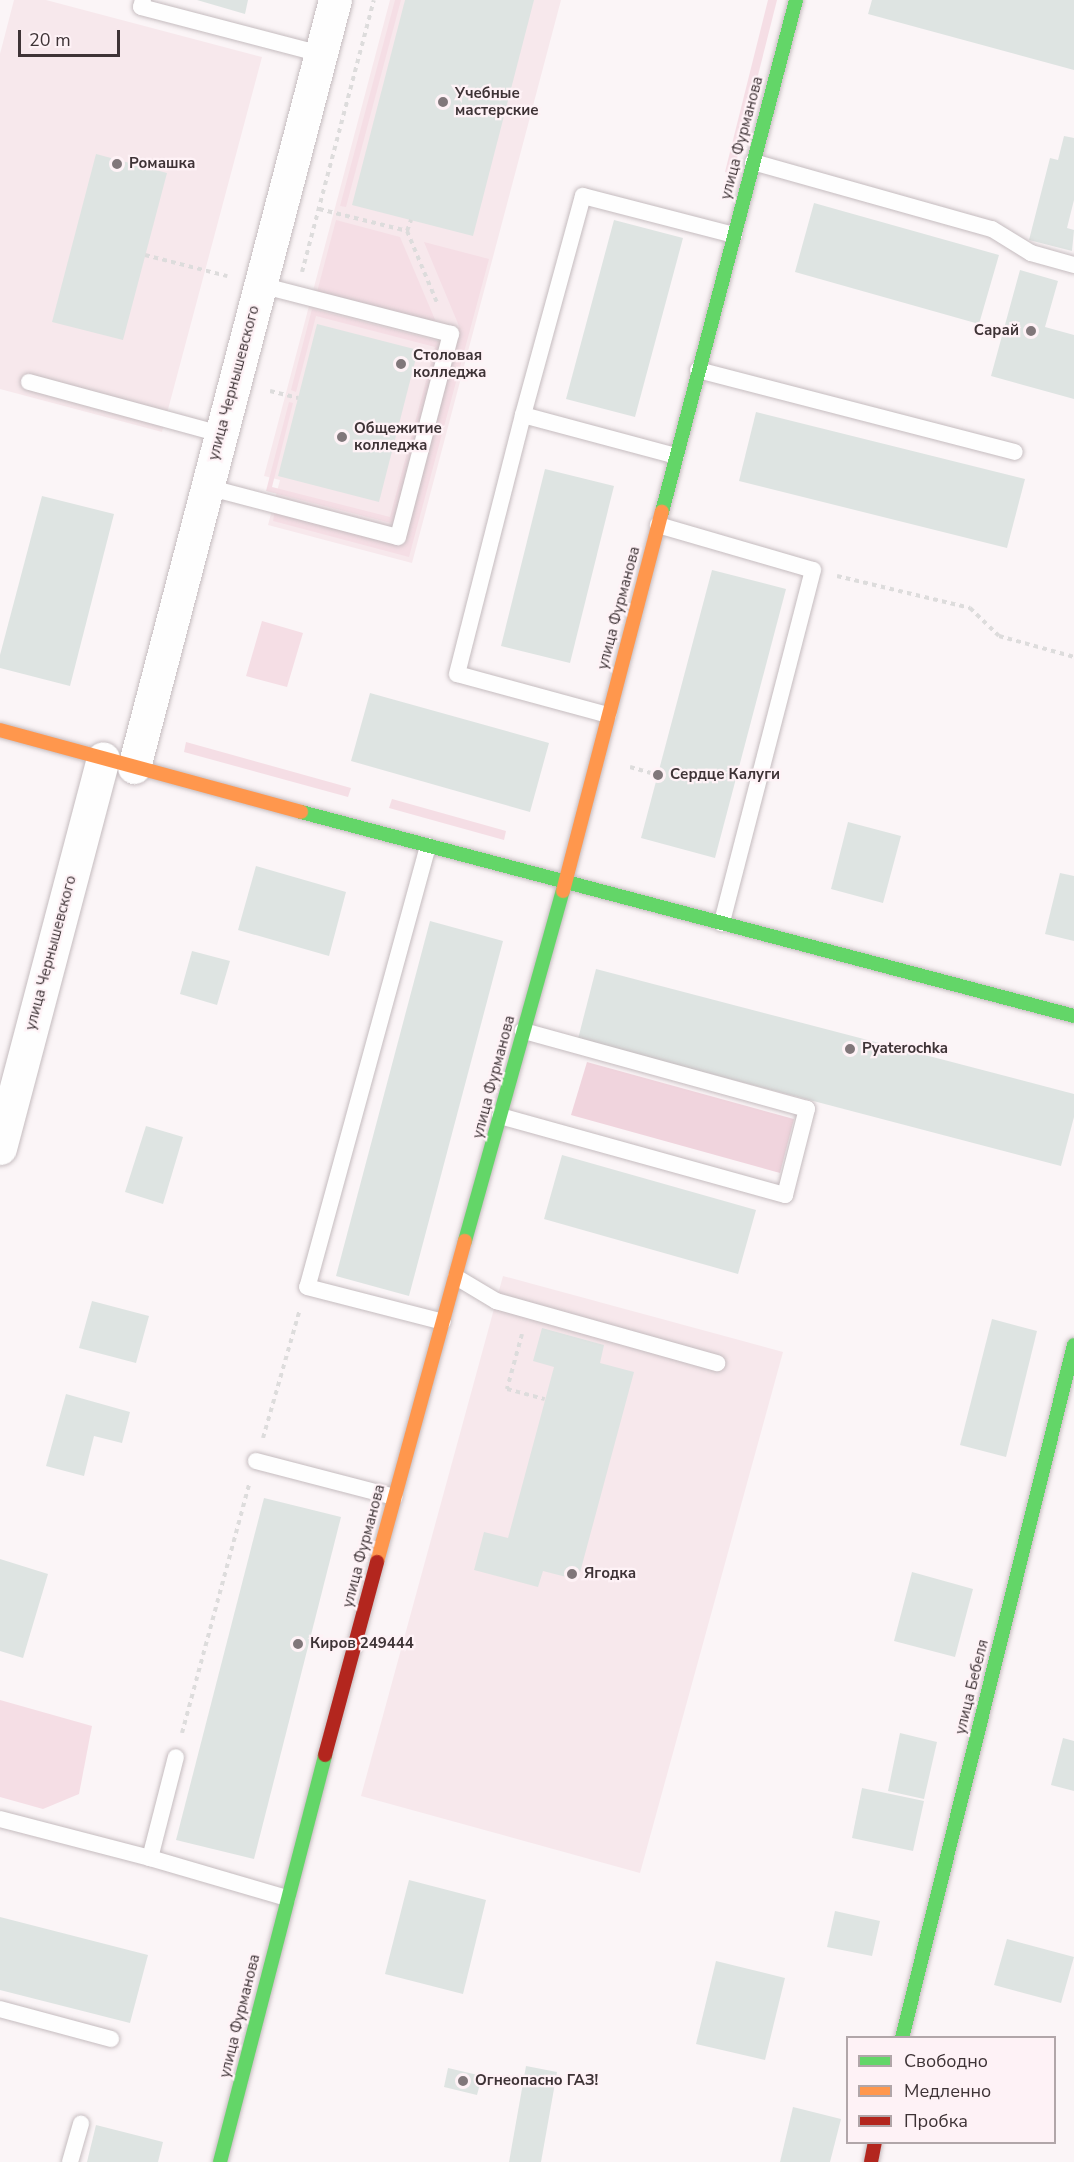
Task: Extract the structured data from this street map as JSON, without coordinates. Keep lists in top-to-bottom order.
{
  "streets": {
    "street": ["улица Фурманова", "улица Чернышевского", "улица Бебеля"]
  },
  "places": [
    "Учебные мастерские",
    "Ромашка",
    "Сарай",
    "Столовая колледжа",
    "Общежитие колледжа",
    "Сердце Калуги",
    "Pyaterochka",
    "Ягодка",
    "Киров 249444",
    "Огнеопасно ГАЗ!"
  ],
  "legend": ["Свободно", "Медленно", "Пробка"],
  "scale_bar": "20 m"
}
